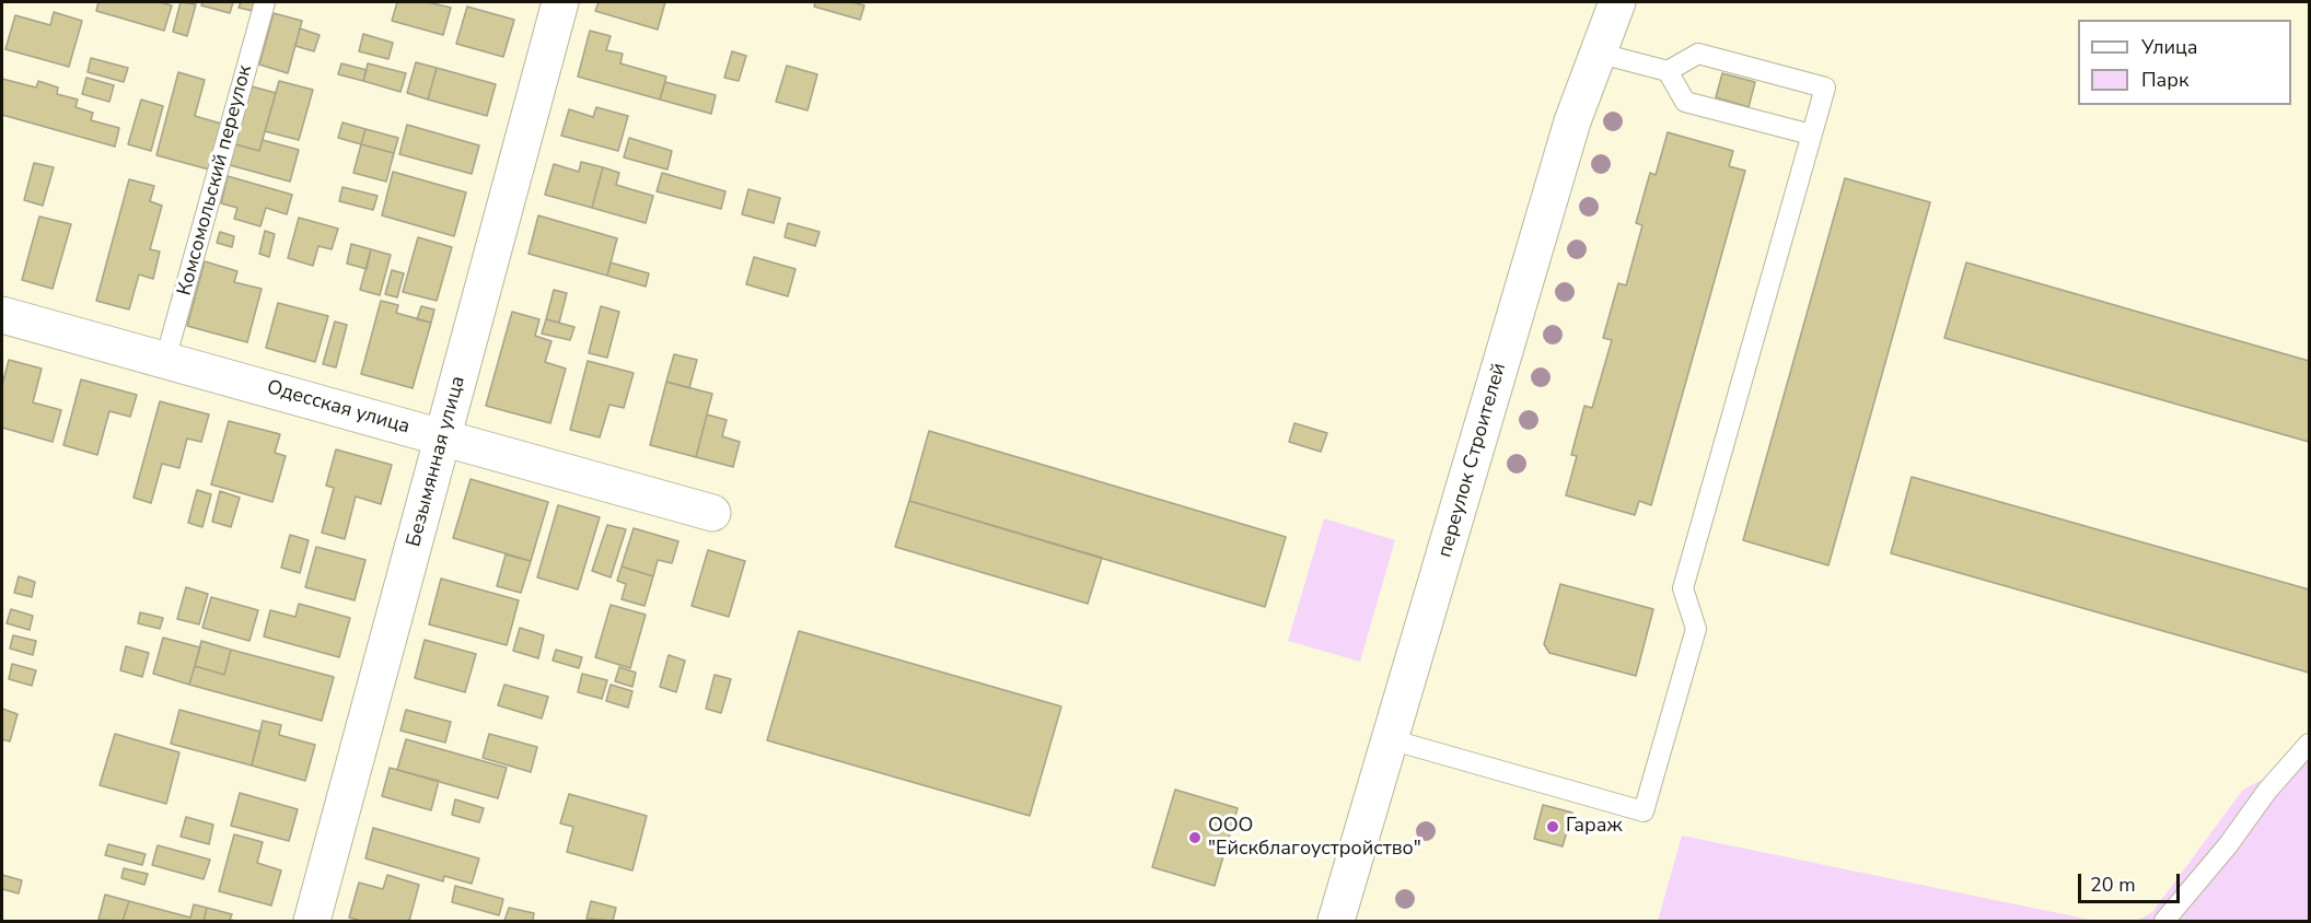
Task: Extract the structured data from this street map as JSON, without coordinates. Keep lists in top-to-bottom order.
{
  "streets": {
    "street": ["Одесская улица", "переулок Строителей", "Безымянная улица"],
    "lane": ["Комсомольский переулок"]
  },
  "crossings": [
    ["Комсомольский переулок", "Одесская улица"],
    ["Одесская улица", "Безымянная улица"]
  ],
  "places": ["Гараж", "ООО \"Ейскблагоустройство\""],
  "legend": ["Улица", "Парк"],
  "scale_bar": "20 m"
}
